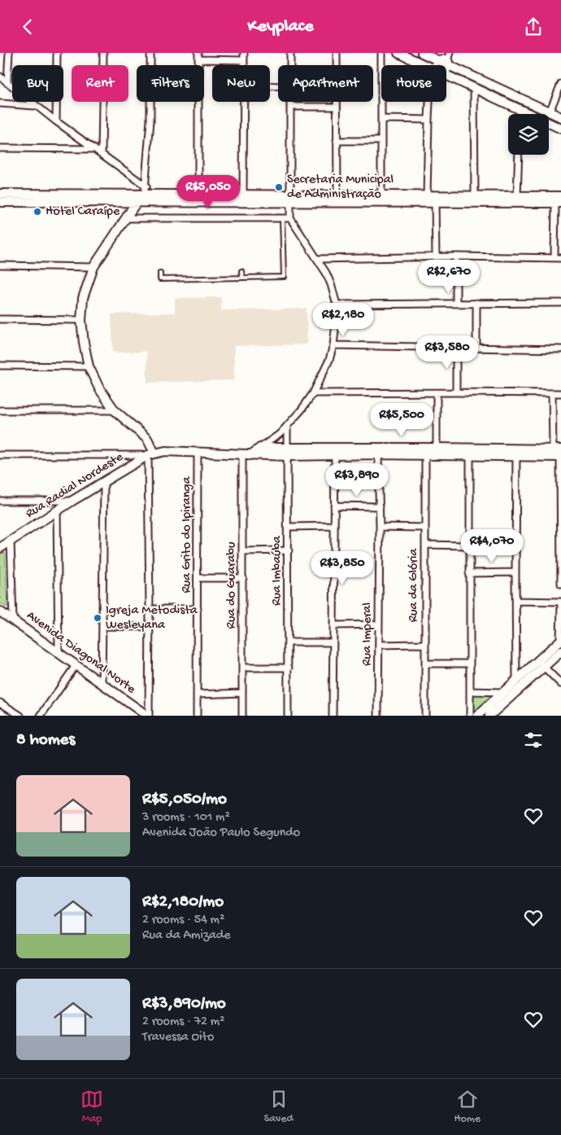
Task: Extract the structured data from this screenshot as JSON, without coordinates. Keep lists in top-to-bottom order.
{
  "streets": {
    "street": [
      "Rua Radial Nordeste",
      "Rua Grito do Ipiranga",
      "Rua Imbaúba",
      "Rua do Guarabu",
      "Rua da Glória",
      "Rua Imperal",
      "Avenida Diagonal Norte"
    ]
  },
  "crossings": [
    ["Rua Radial Nordeste", "Rua Grito do Ipiranga"],
    ["Rua Radial Nordeste", "Rua Imbaúba"],
    ["Rua Radial Nordeste", "Rua do Guarabu"]
  ],
  "places": ["Secretaria Municipal de Administração", "Hotel Caraípe", "Igreja Metodista Wesleyana"],
  "page": {
    "header": "Keyplace",
    "chip": [
      "Buy",
      "Rent",
      "Filters",
      "New",
      "Apartment",
      "House"
    ],
    "price": [
      "R$5,050",
      "R$2,670",
      "R$2,180",
      "R$3,580",
      "R$5,500",
      "R$3,890",
      "R$4,070",
      "R$3,850"
    ],
    "heading": "8 homes",
    "list": [
      {
        "name": "R$5,050/mo",
        "note": "3 rooms · 101 m² · Avenida João Paulo Segundo"
      },
      {
        "name": "R$2,180/mo",
        "note": "2 rooms · 54 m² · Rua da Amizade"
      },
      {
        "name": "R$3,890/mo",
        "note": "2 rooms · 72 m² · Travessa Oito"
      }
    ],
    "tabs": ["Map", "Saved", "Home"]
  }
}
